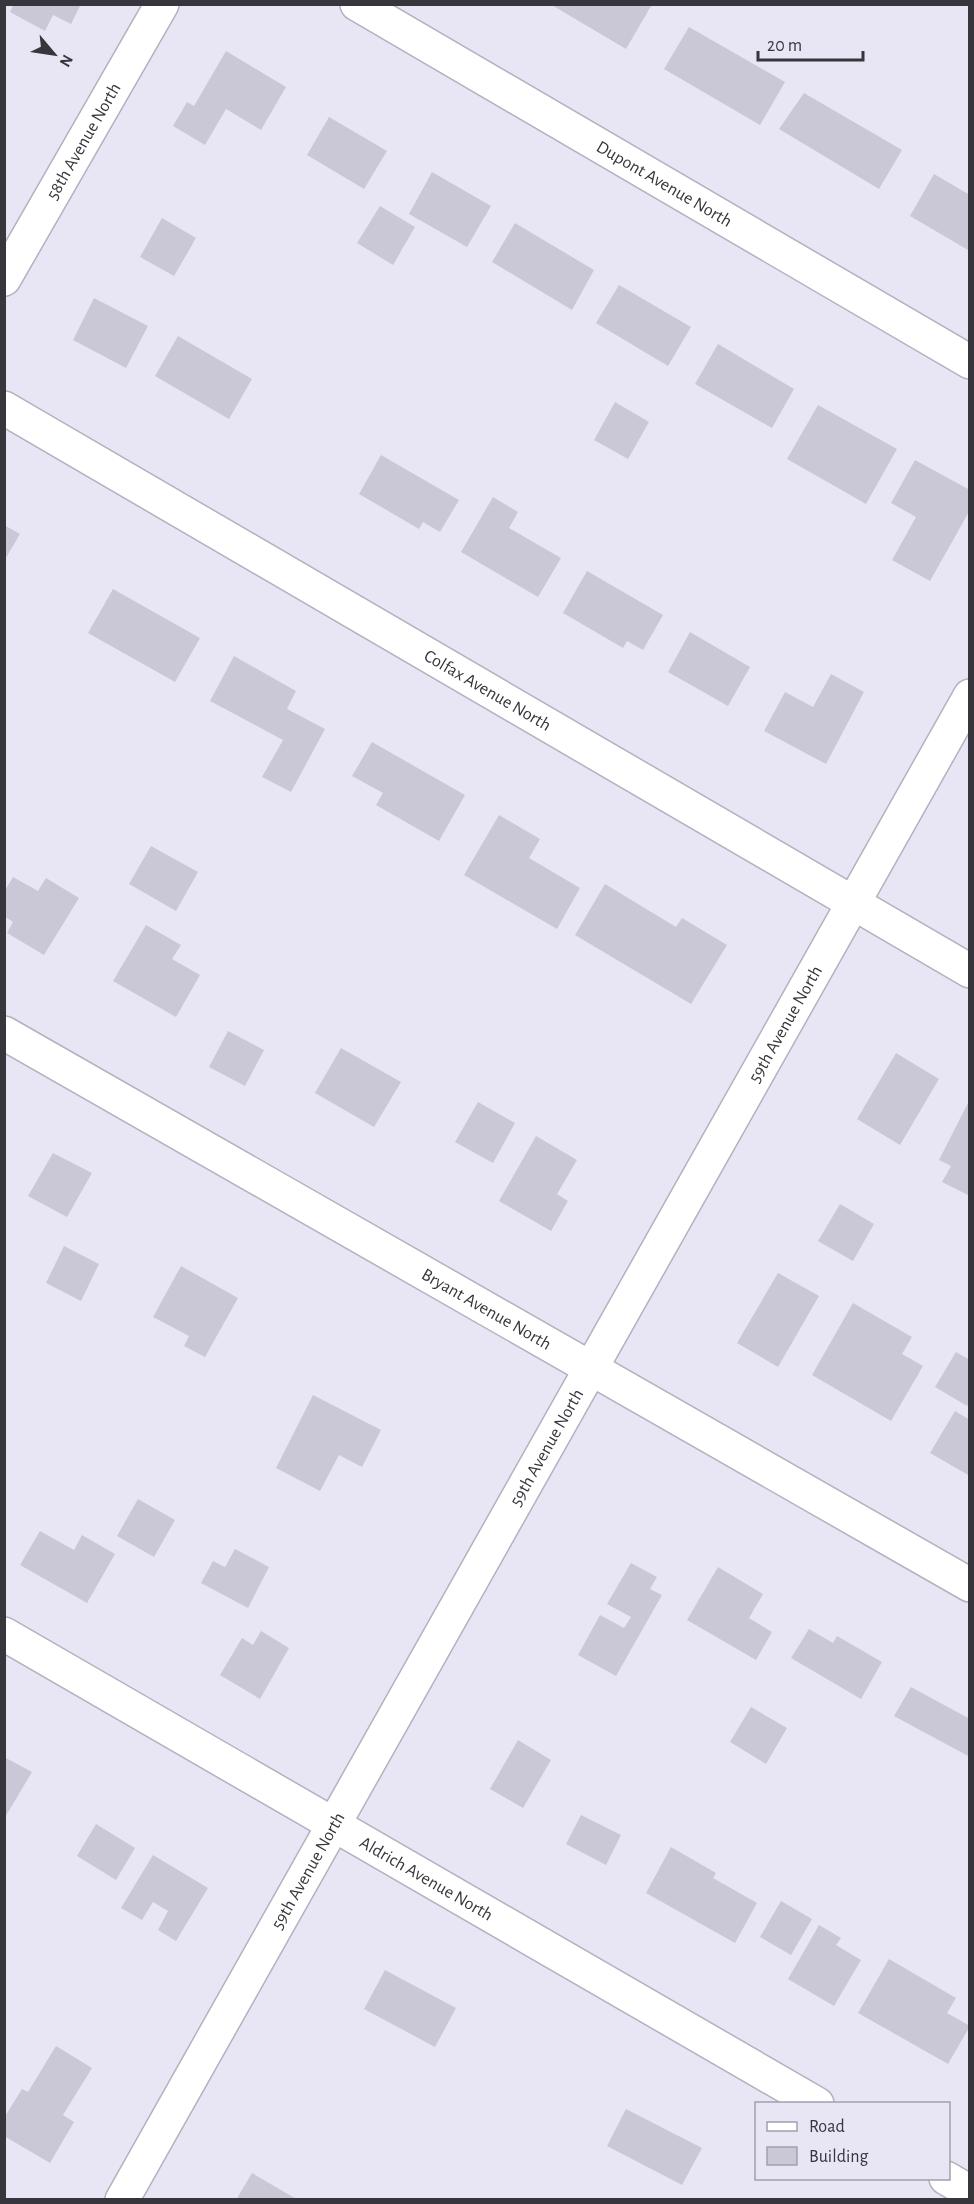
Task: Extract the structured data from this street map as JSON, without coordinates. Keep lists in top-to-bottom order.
{
  "streets": {
    "street": [
      "58th Avenue North",
      "Dupont Avenue North",
      "Colfax Avenue North",
      "59th Avenue North",
      "Bryant Avenue North",
      "Aldrich Avenue North"
    ]
  },
  "crossings": [
    ["Colfax Avenue North", "59th Avenue North"],
    ["59th Avenue North", "Bryant Avenue North"],
    ["59th Avenue North", "Aldrich Avenue North"]
  ],
  "legend": ["Road", "Building"],
  "scale_bar": "20 m",
  "north": "bottom right"
}
